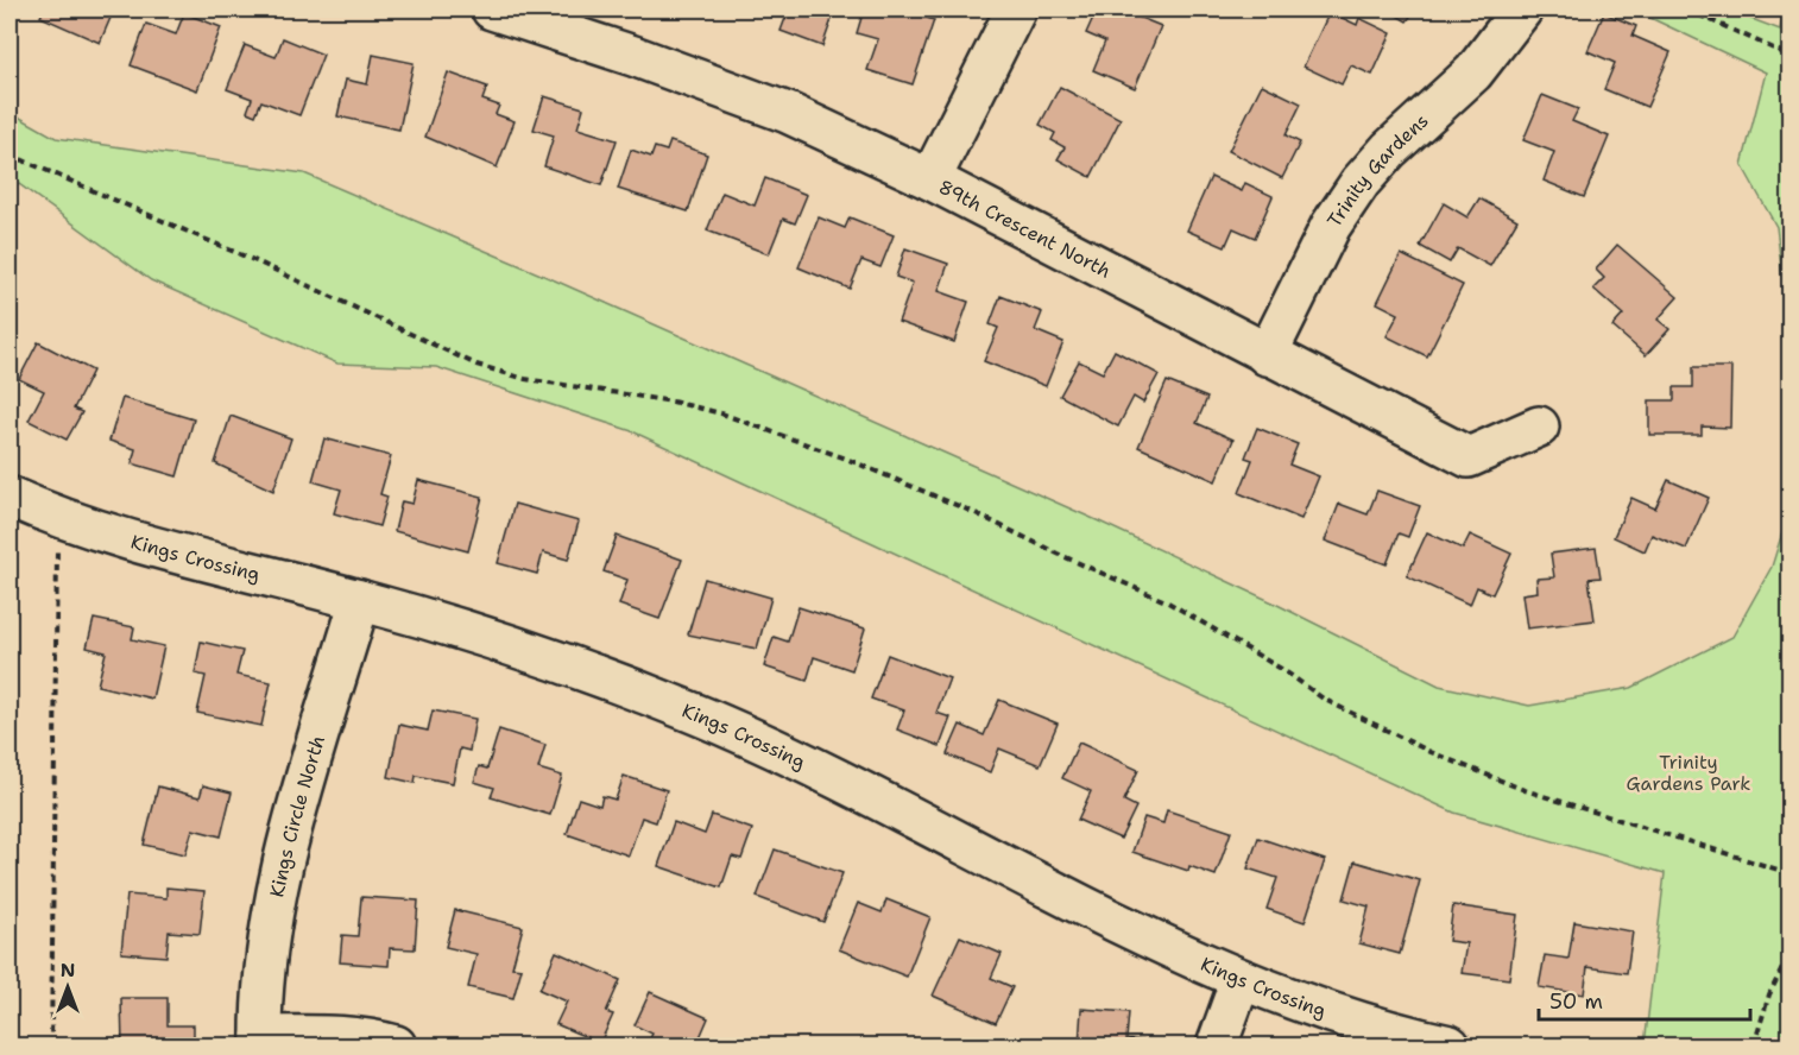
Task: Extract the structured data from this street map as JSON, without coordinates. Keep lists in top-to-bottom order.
{
  "streets": {
    "street": [
      "Trinity Gardens",
      "89th Crescent North",
      "Kings Crossing",
      "Kings Circle North"
    ]
  },
  "crossings": [
    ["Trinity Gardens", "89th Crescent North"],
    ["Kings Crossing", "Kings Circle North"]
  ],
  "parks": ["Trinity Gardens Park"],
  "scale_bar": "50 m",
  "north": "top"
}
